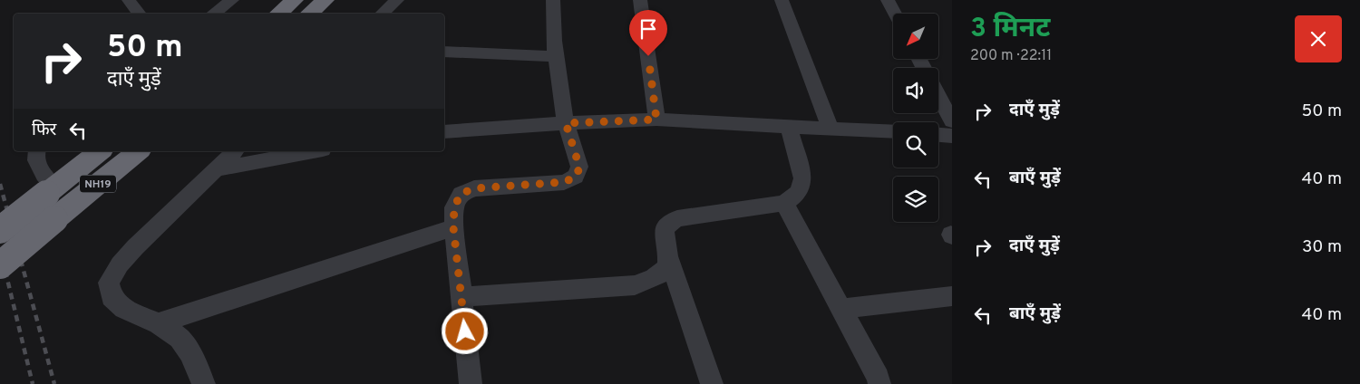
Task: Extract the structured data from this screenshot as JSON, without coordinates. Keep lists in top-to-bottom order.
{
  "streets": {
    "highway": ["NH19"]
  },
  "north": "bottom left",
  "page": {
    "heading": ["3 मिनट", "200 m · 22:11"],
    "turn": ["50 m", "दाएँ मुड़ें"],
    "list": [
      {
        "name": "दाएँ मुड़ें",
        "value": "50 m"
      },
      {
        "name": "बाएँ मुड़ें",
        "value": "40 m"
      },
      {
        "name": "दाएँ मुड़ें",
        "value": "30 m"
      },
      {
        "name": "बाएँ मुड़ें",
        "value": "40 m"
      }
    ],
    "then": "फिर"
  }
}
